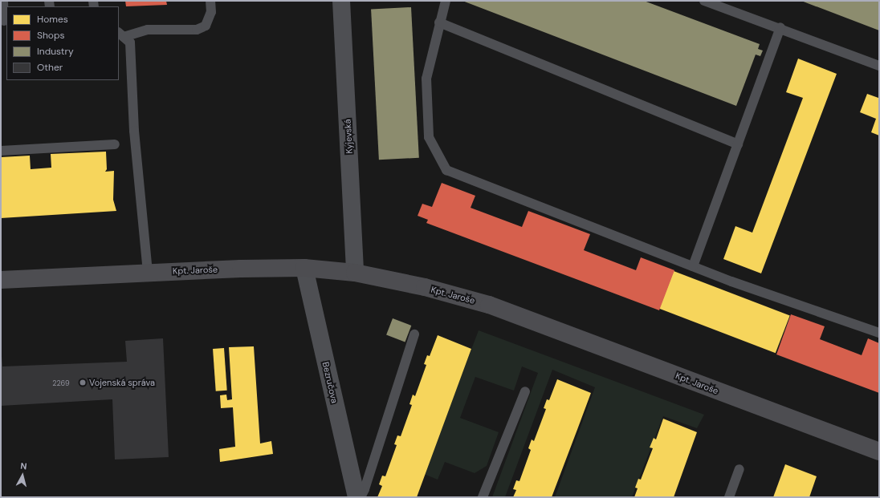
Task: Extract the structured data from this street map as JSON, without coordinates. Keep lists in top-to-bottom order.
{
  "streets": {
    "street": ["Kyjevská", "Kpt. Jaroše", "Bezručova"]
  },
  "crossings": [
    ["Kyjevská", "Kpt. Jaroše"],
    ["Kpt. Jaroše", "Bezručova"]
  ],
  "places": ["Vojenská správa"],
  "house_numbers": ["2269"],
  "legend": [
    "Homes",
    "Shops",
    "Industry",
    "Other"
  ],
  "north": "top"
}
